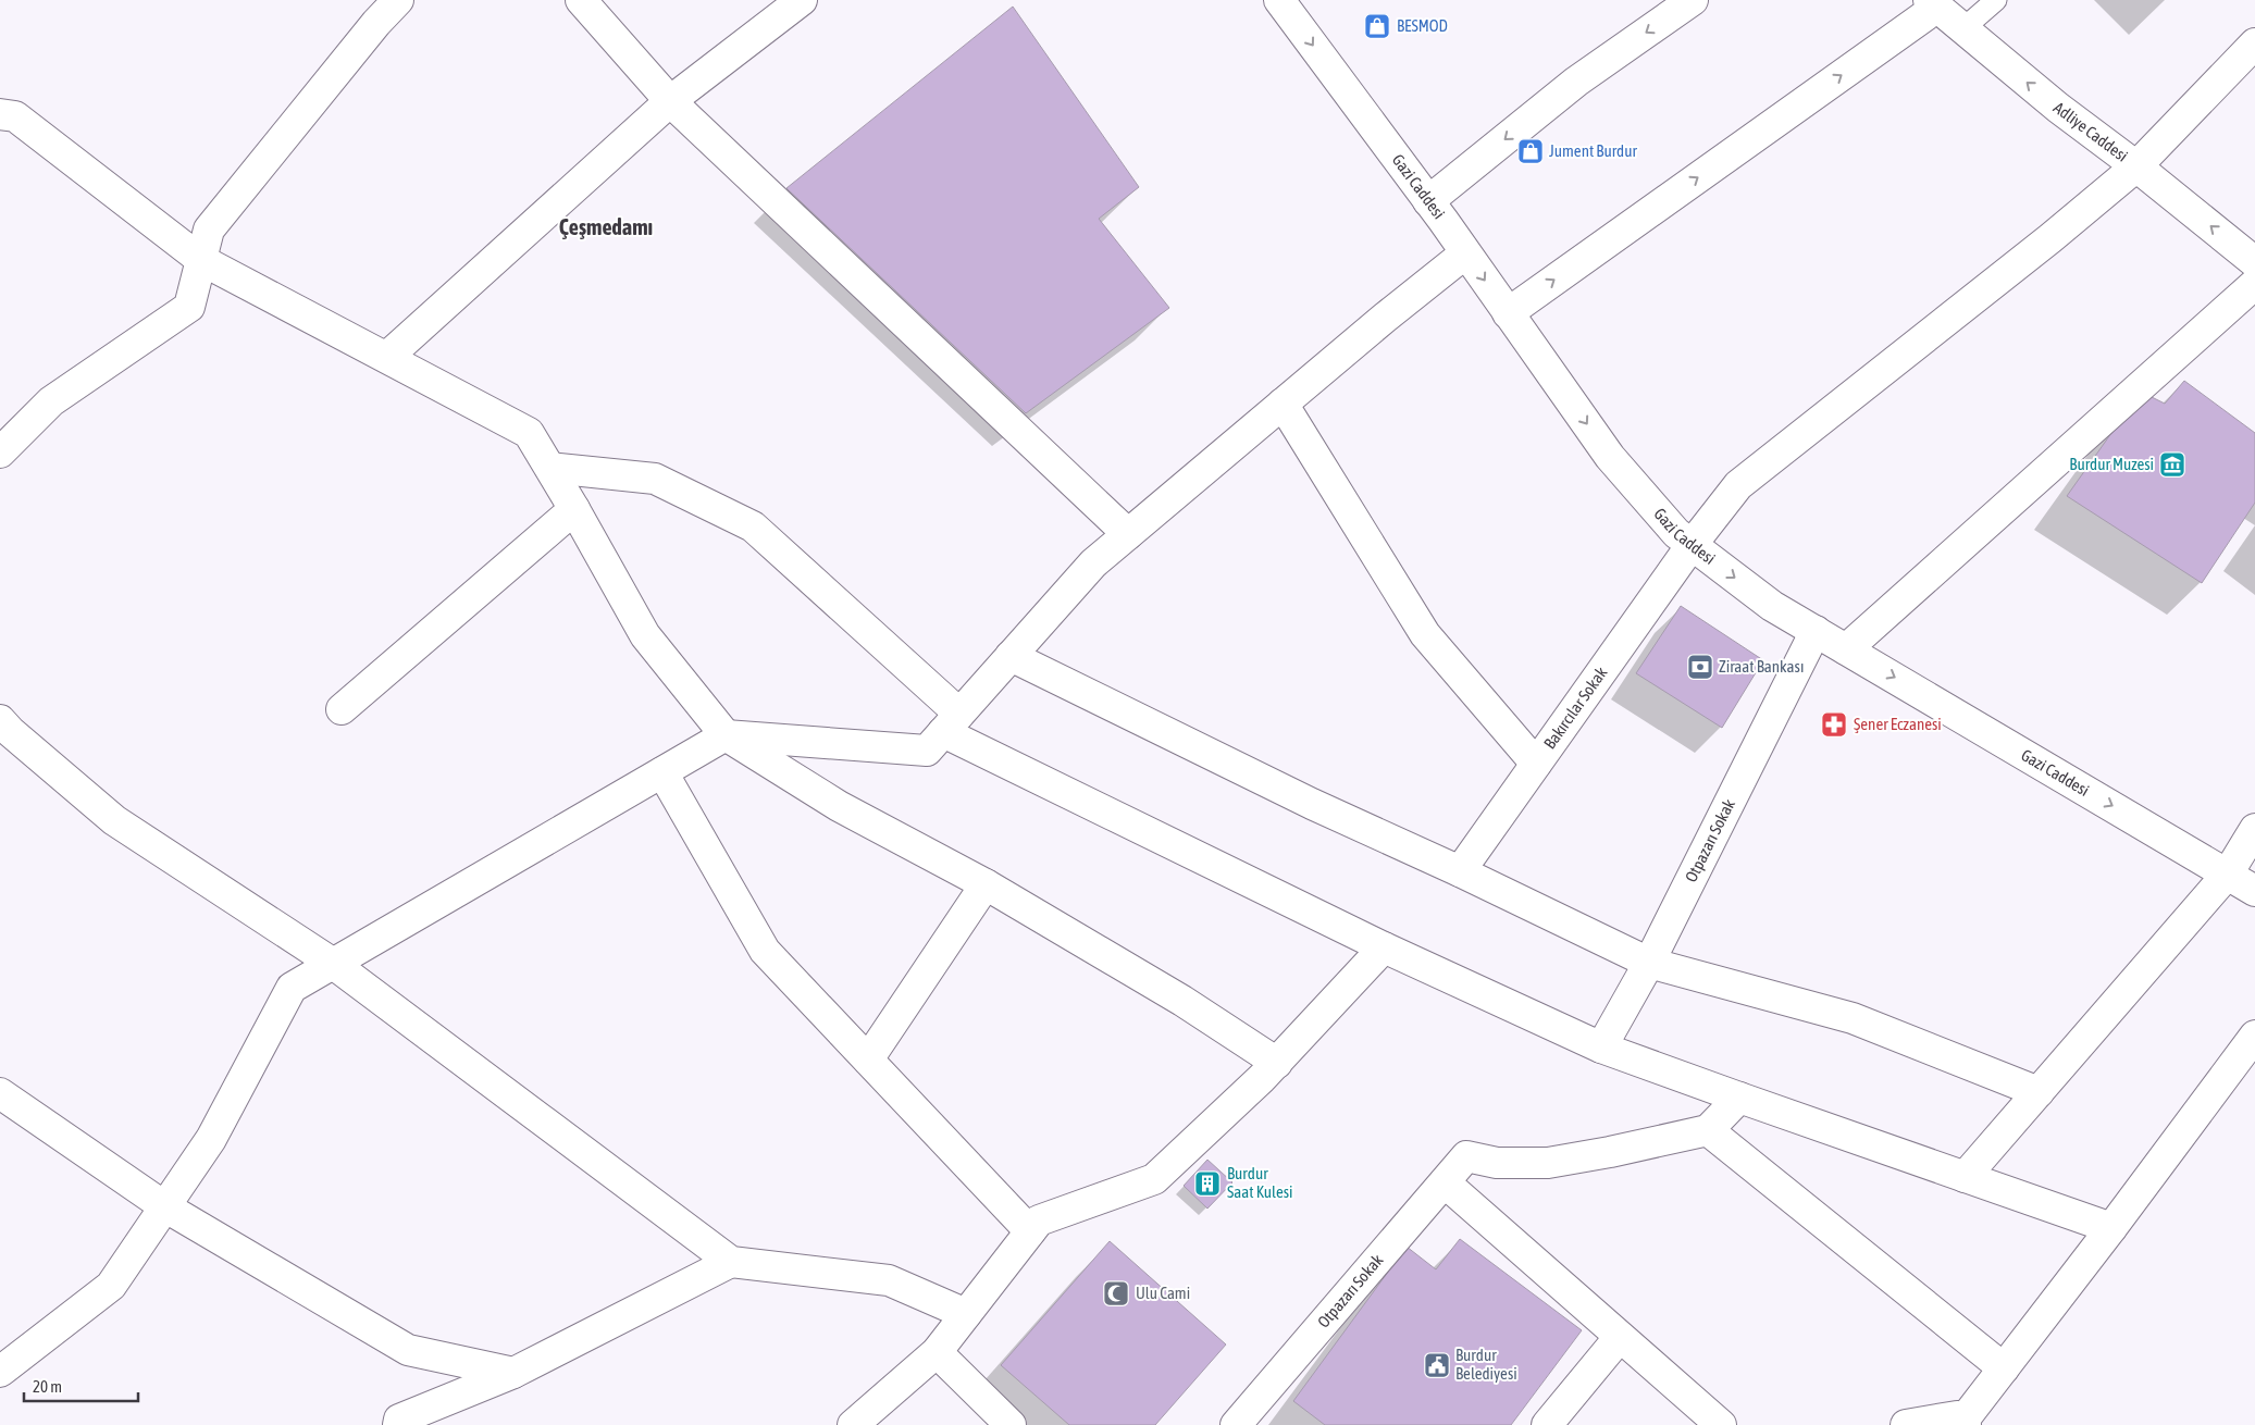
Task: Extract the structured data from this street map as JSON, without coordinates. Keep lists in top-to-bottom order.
{
  "streets": {
    "street": [
      "Adliye Caddesi",
      "Gazi Caddesi",
      "Bakırcılar Sokak",
      "Otpazarı Sokak"
    ]
  },
  "crossings": [
    ["Adliye Caddesi", "Bakırcılar Sokak"],
    ["Gazi Caddesi", "Bakırcılar Sokak"],
    ["Gazi Caddesi", "Otpazarı Sokak"]
  ],
  "one_way": ["Adliye Caddesi"],
  "districts": ["Çeşmedamı"],
  "places": {
    "shop": ["BESMOD", "Jument Burdur"],
    "museum": ["Burdur Muzesi"],
    "bank": ["Ziraat Bankası"],
    "pharmacy": ["Şener Eczanesi"],
    "building": ["Burdur Saat Kulesi"],
    "mosque": ["Ulu Cami"],
    "public building": ["Burdur Belediyesi"]
  },
  "scale_bar": "20 m"
}
